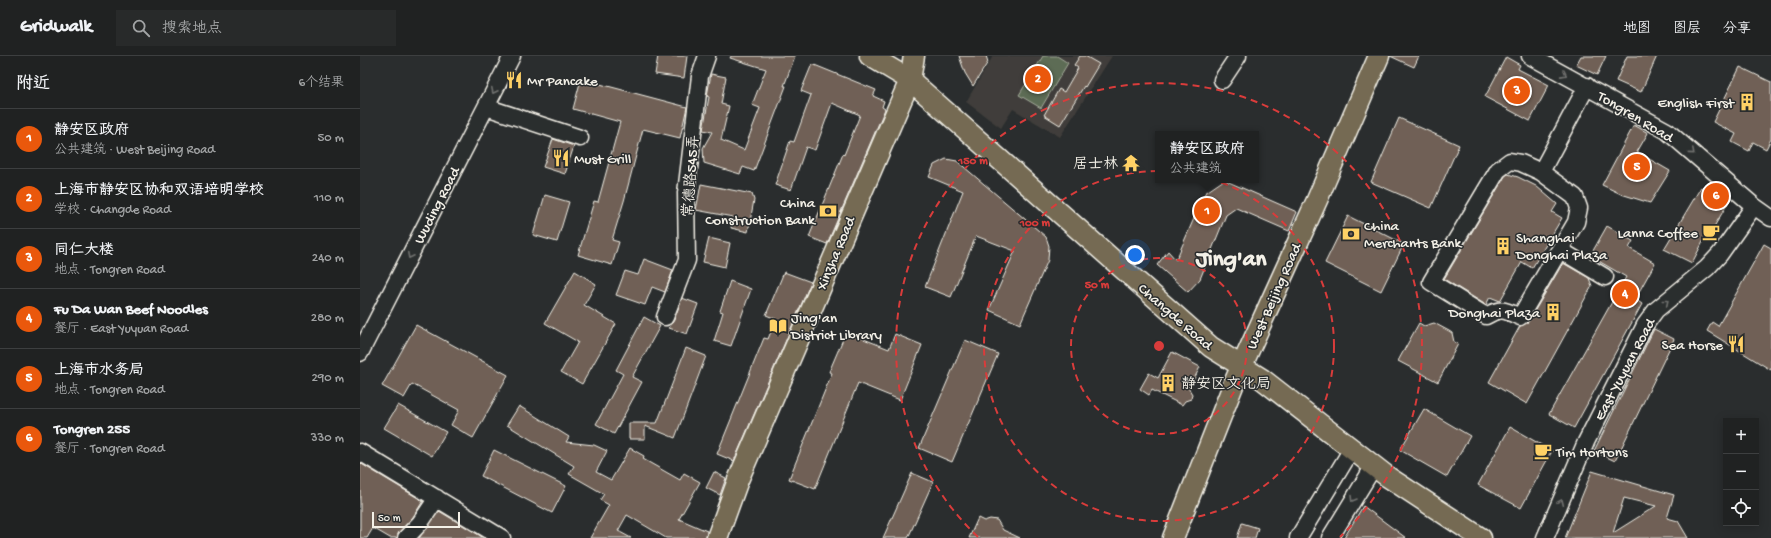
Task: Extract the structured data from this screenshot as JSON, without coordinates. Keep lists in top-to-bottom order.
{
  "streets": {
    "main road": ["Xinzha Road", "West Beijing Road", "Changde Road"],
    "street": [
      "Tongren Road",
      "常德路545弄",
      "Wuding Road",
      "East Yuyuan Road"
    ]
  },
  "crossings": [
    ["Tongren Road", "East Yuyuan Road"],
    ["Xinzha Road", "Changde Road"],
    ["West Beijing Road", "Changde Road"]
  ],
  "one_way": ["Tongren Road", "Wuding Road", "East Yuyuan Road"],
  "districts": ["Jing'an"],
  "places": {
    "restaurant": ["Mr Pancake", "Must Grill", "Sea Horse"],
    "building": [
      "English First",
      "Shanghai Donghai Plaza",
      "Donghai Plaza",
      "静安区文化局"
    ],
    "temple": ["居士林"],
    "bank": ["China Construction Bank", "China Merchants Bank"],
    "cafe": ["Lanna Coffee", "Tim Hortons"],
    "library": ["Jing'an District Library"]
  },
  "scale_bar": "50 m",
  "page": {
    "header": "Gridwalk",
    "search": "搜索地点",
    "nav": ["地图", "图层", "分享"],
    "heading": ["附近", "6个结果"],
    "pins": [
      "2",
      "3",
      "5",
      "6",
      "1",
      "4"
    ],
    "list": [
      {
        "mark": "1",
        "name": "静安区政府",
        "note": "公共建筑 · West Beijing Road",
        "value": "50 m"
      },
      {
        "mark": "2",
        "name": "上海市静安区协和双语培明学校",
        "note": "学校 · Changde Road",
        "value": "110 m"
      },
      {
        "mark": "3",
        "name": "同仁大楼",
        "note": "地点 · Tongren Road",
        "value": "240 m"
      },
      {
        "mark": "4",
        "name": "Fu Da Wan Beef Noodles",
        "note": "餐厅 · East Yuyuan Road",
        "value": "280 m"
      },
      {
        "mark": "5",
        "name": "上海市水务局",
        "note": "地点 · Tongren Road",
        "value": "290 m"
      },
      {
        "mark": "6",
        "name": "Tongren 255",
        "note": "餐厅 · Tongren Road",
        "value": "330 m"
      }
    ],
    "popup": ["静安区政府", "公共建筑"],
    "map_buttons": ["+", "−"],
    "scale": "50 m"
  },
  "rings": ["150 m", "100 m", "50 m"]
}
